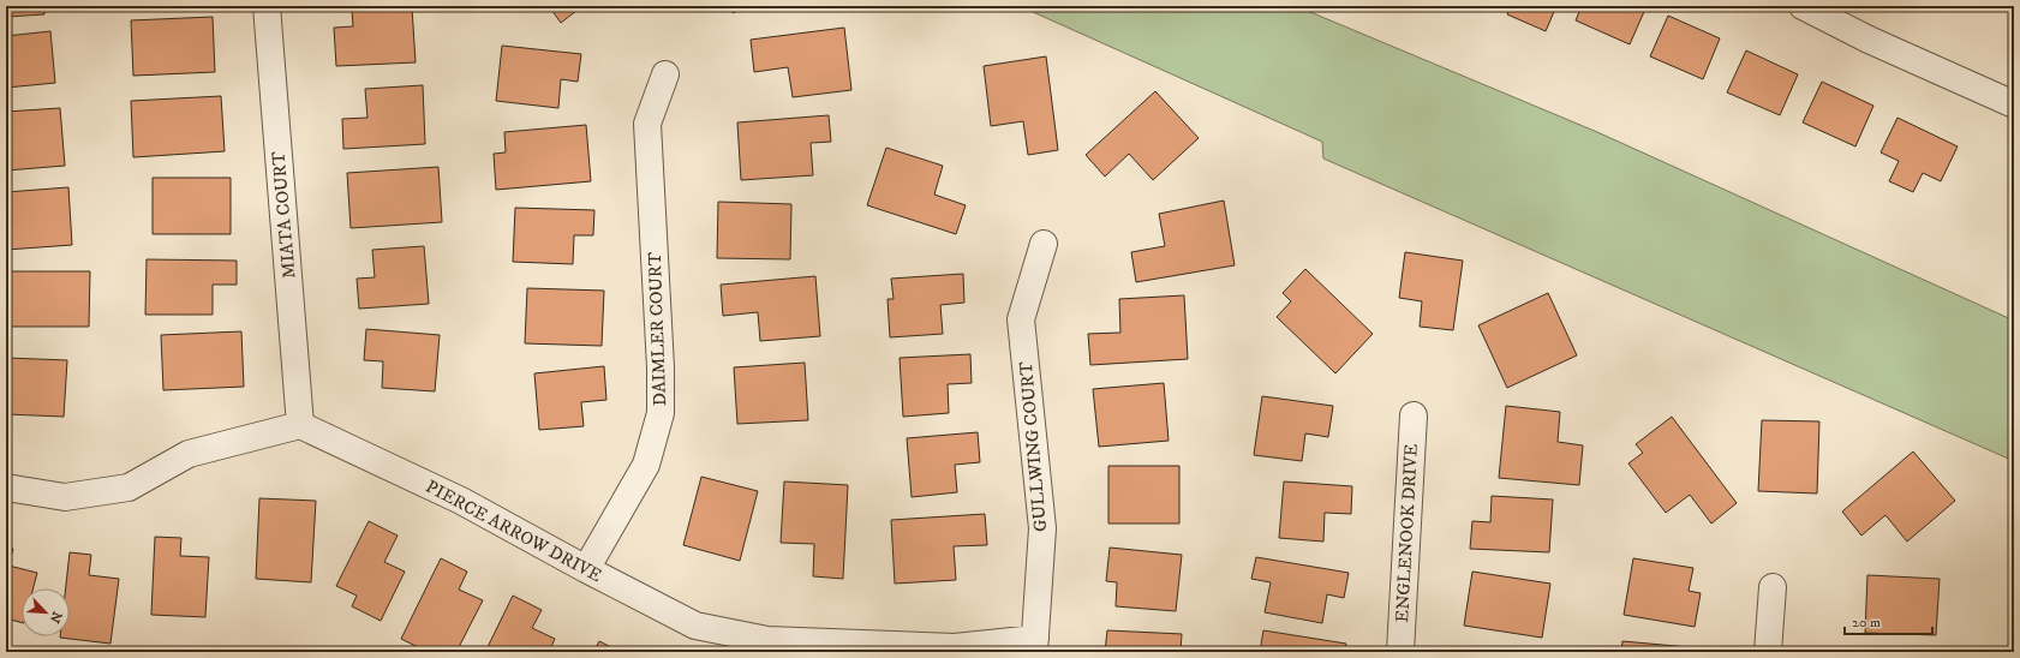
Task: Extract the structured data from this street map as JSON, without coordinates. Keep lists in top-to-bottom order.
{
  "streets": {
    "street": [
      "MIATA COURT",
      "DAIMLER COURT",
      "GULLWING COURT",
      "PIERCE ARROW DRIVE",
      "ENGLENOOK DRIVE"
    ]
  },
  "crossings": [
    ["MIATA COURT", "PIERCE ARROW DRIVE"],
    ["DAIMLER COURT", "PIERCE ARROW DRIVE"],
    ["GULLWING COURT", "PIERCE ARROW DRIVE"]
  ],
  "scale_bar": "20 m",
  "north": "bottom right"
}
